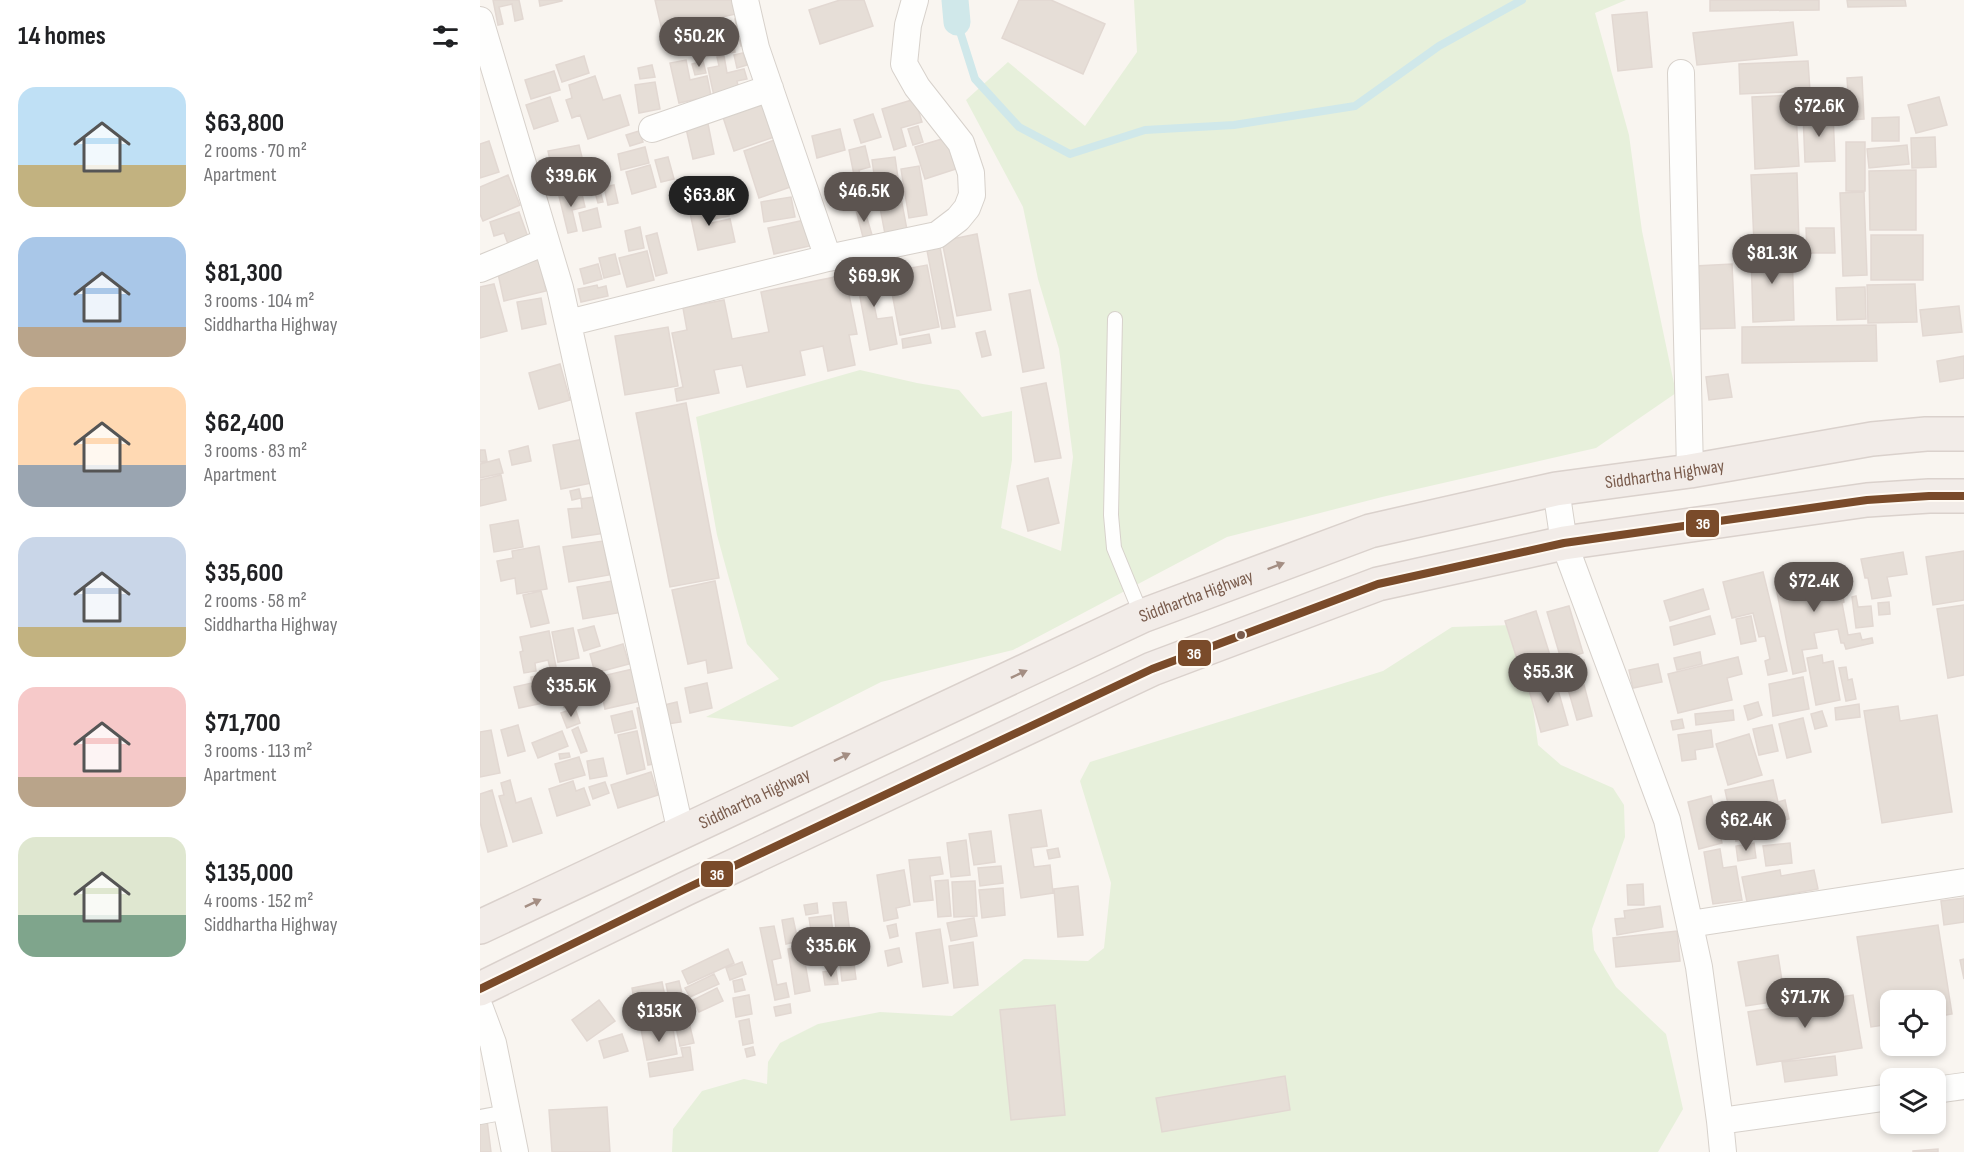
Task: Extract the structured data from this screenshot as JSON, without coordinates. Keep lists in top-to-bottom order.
{
  "streets": {
    "highway": ["Siddhartha Highway"]
  },
  "lines": ["transit line 36"],
  "page": {
    "heading": "14 homes",
    "price": [
      "$50.2K",
      "$72.6K",
      "$39.6K",
      "$46.5K",
      "$63.8K",
      "$81.3K",
      "$69.9K",
      "$72.4K",
      "$55.3K",
      "$35.5K",
      "$62.4K",
      "$35.6K",
      "$71.7K",
      "$135K"
    ],
    "list": [
      {
        "name": "$63,800",
        "note": "2 rooms · 70 m² · Apartment"
      },
      {
        "name": "$81,300",
        "note": "3 rooms · 104 m² · Siddhartha Highway"
      },
      {
        "name": "$62,400",
        "note": "3 rooms · 83 m² · Apartment"
      },
      {
        "name": "$35,600",
        "note": "2 rooms · 58 m² · Siddhartha Highway"
      },
      {
        "name": "$71,700",
        "note": "3 rooms · 113 m² · Apartment"
      },
      {
        "name": "$135,000",
        "note": "4 rooms · 152 m² · Siddhartha Highway"
      }
    ]
  }
}
